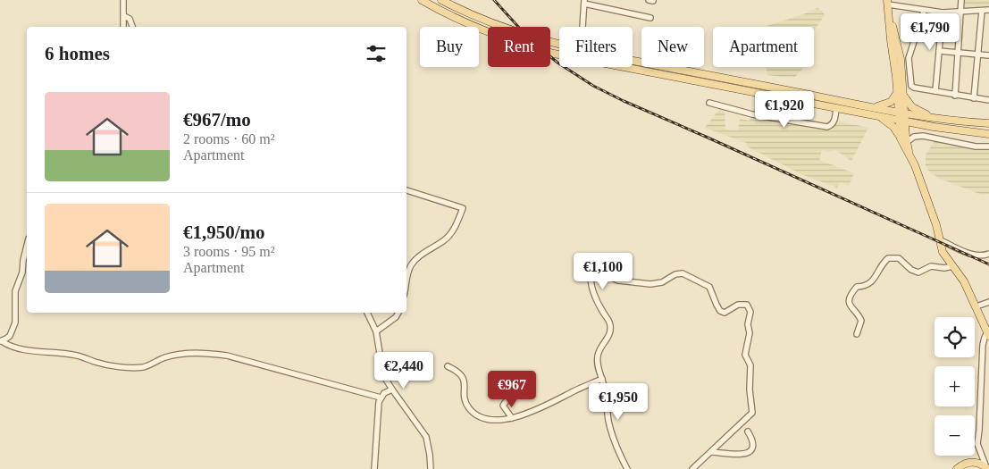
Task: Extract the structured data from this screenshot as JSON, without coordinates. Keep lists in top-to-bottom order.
{
  "page": {
    "price": [
      "€1,790",
      "€1,920",
      "€1,100",
      "€2,440",
      "€967",
      "€1,950"
    ],
    "chip": [
      "Buy",
      "Rent",
      "Filters",
      "New",
      "Apartment"
    ],
    "heading": "6 homes",
    "list": [
      {
        "name": "€967/mo",
        "note": "2 rooms · 60 m² · Apartment"
      },
      {
        "name": "€1,950/mo",
        "note": "3 rooms · 95 m² · Apartment"
      }
    ],
    "map_buttons": ["+", "−"]
  }
}
